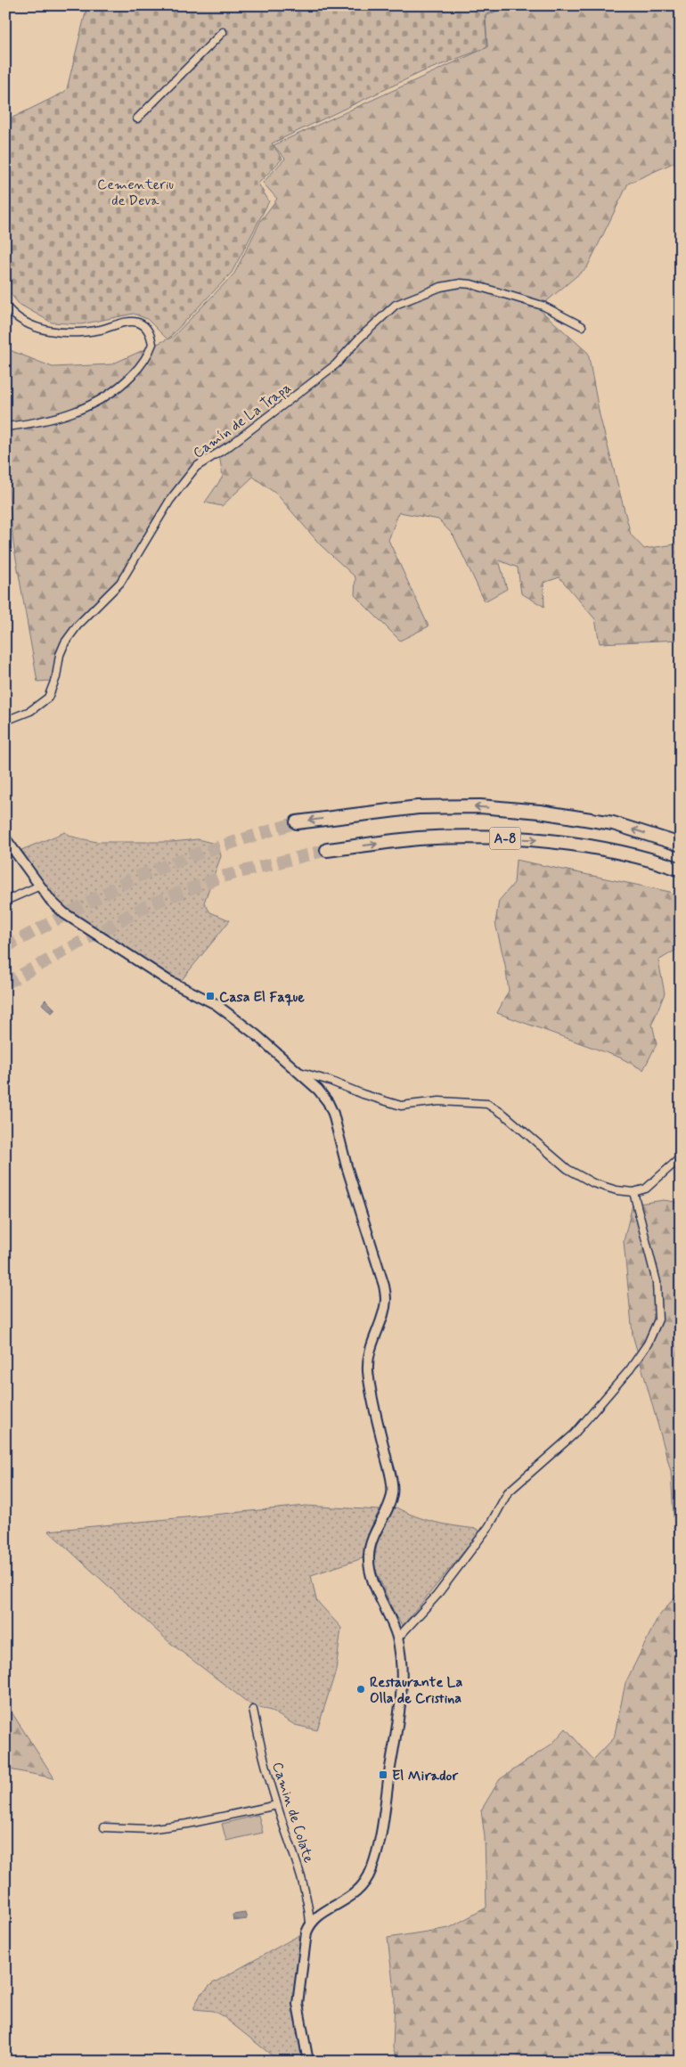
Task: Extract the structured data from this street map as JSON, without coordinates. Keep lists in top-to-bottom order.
{
  "streets": {
    "highway": ["A-8"],
    "street": ["Camín de La Trapa", "Camin de Colate"]
  },
  "parks": ["Cementeriu de Deva"],
  "places": {
    "transit": ["Casa El Faque", "El Mirador"],
    "other": ["Restaurante La Olla de Cristina"]
  }
}
